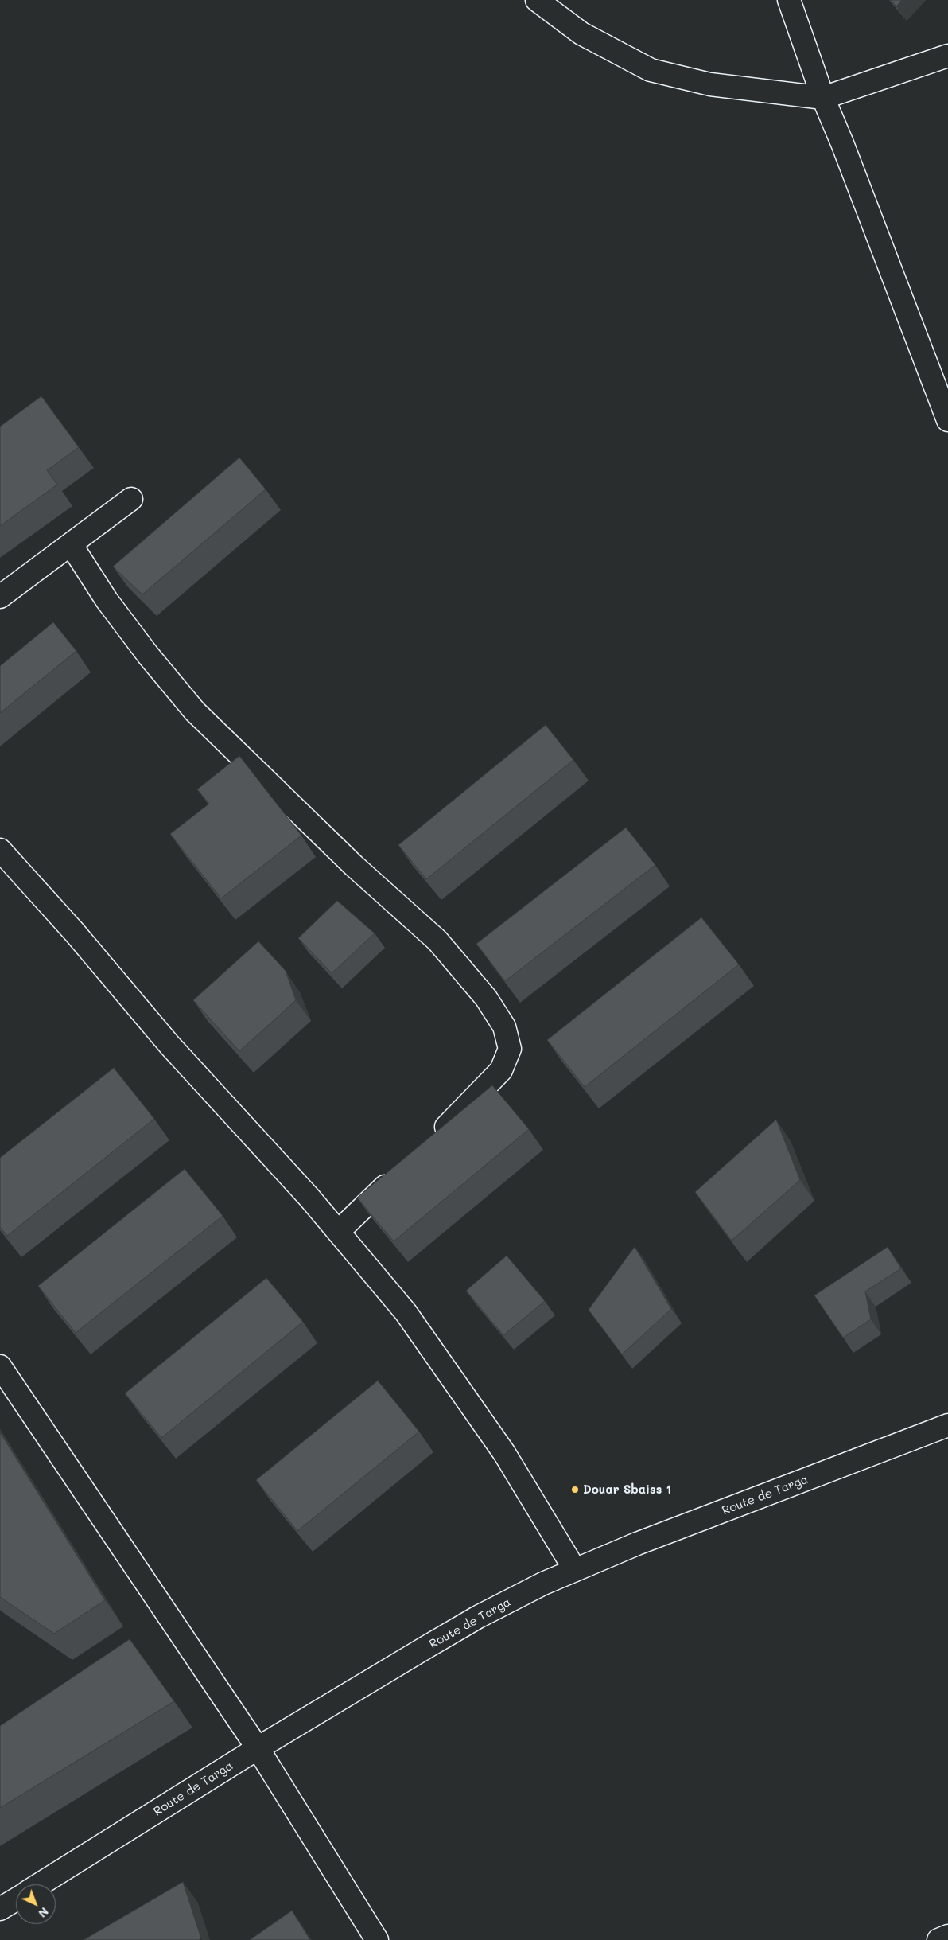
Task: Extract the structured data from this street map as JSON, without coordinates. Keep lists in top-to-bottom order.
{
  "streets": {
    "street": ["Route de Targa"]
  },
  "places": ["Douar Sbaiss 1"],
  "north": "bottom right"
}
